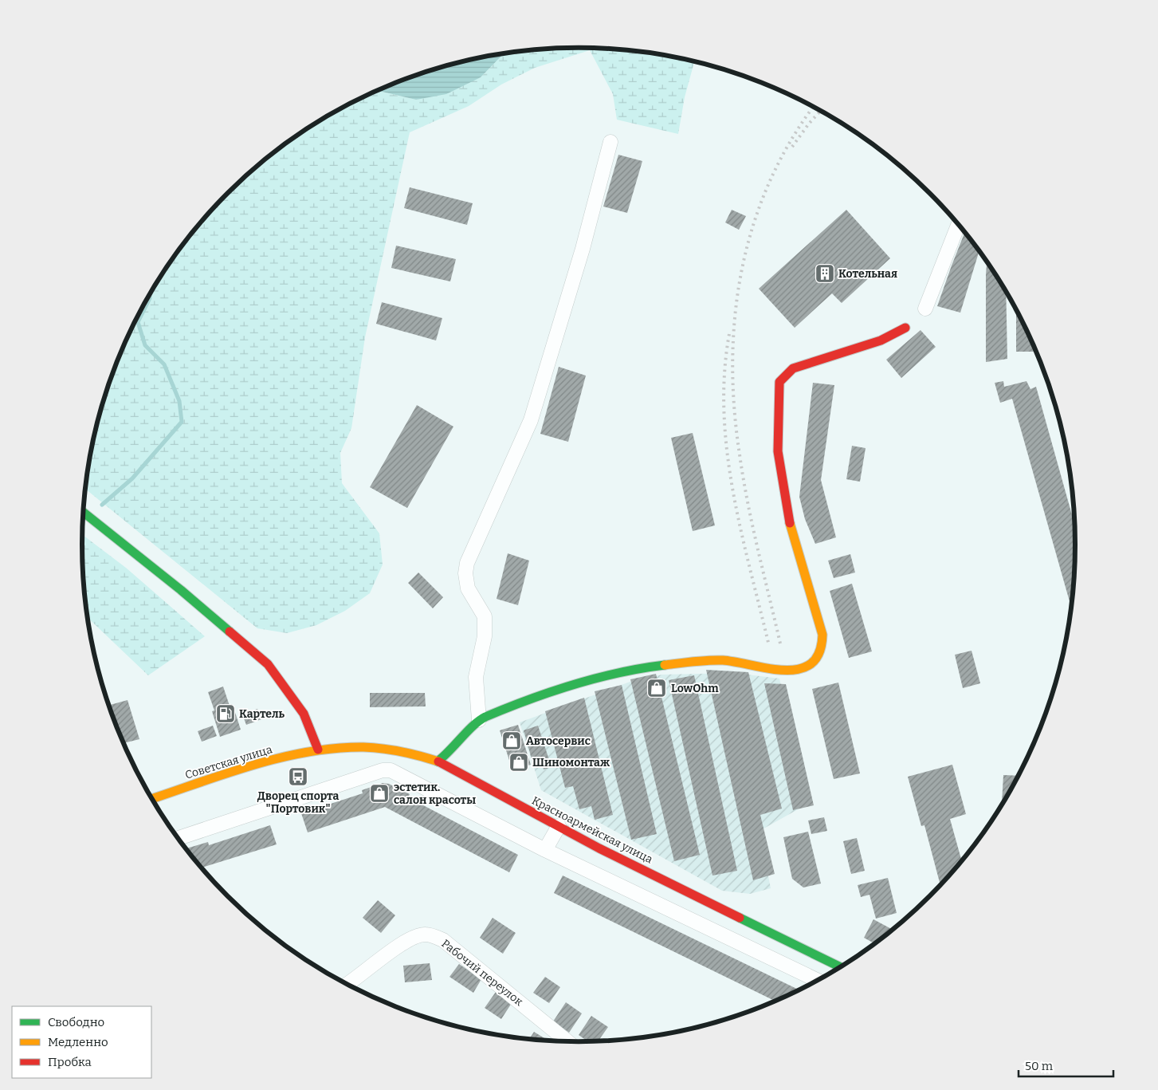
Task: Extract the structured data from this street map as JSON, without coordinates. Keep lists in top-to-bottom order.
{
  "streets": {
    "street": ["Советская улица", "Красноармейская улица", "Рабочий переулок"]
  },
  "crossings": [
    ["Советская улица", "Красноармейская улица"]
  ],
  "places": {
    "building": ["Котельная"],
    "shop": [
      "LowOhm",
      "Автосервис",
      "Шиномонтаж",
      "эстетик. салон красоты"
    ],
    "fuel station": ["Картель"],
    "bus stop": ["Дворец спорта \"Портовик\""]
  },
  "legend": ["Свободно", "Медленно", "Пробка"],
  "scale_bar": "50 m"
}
